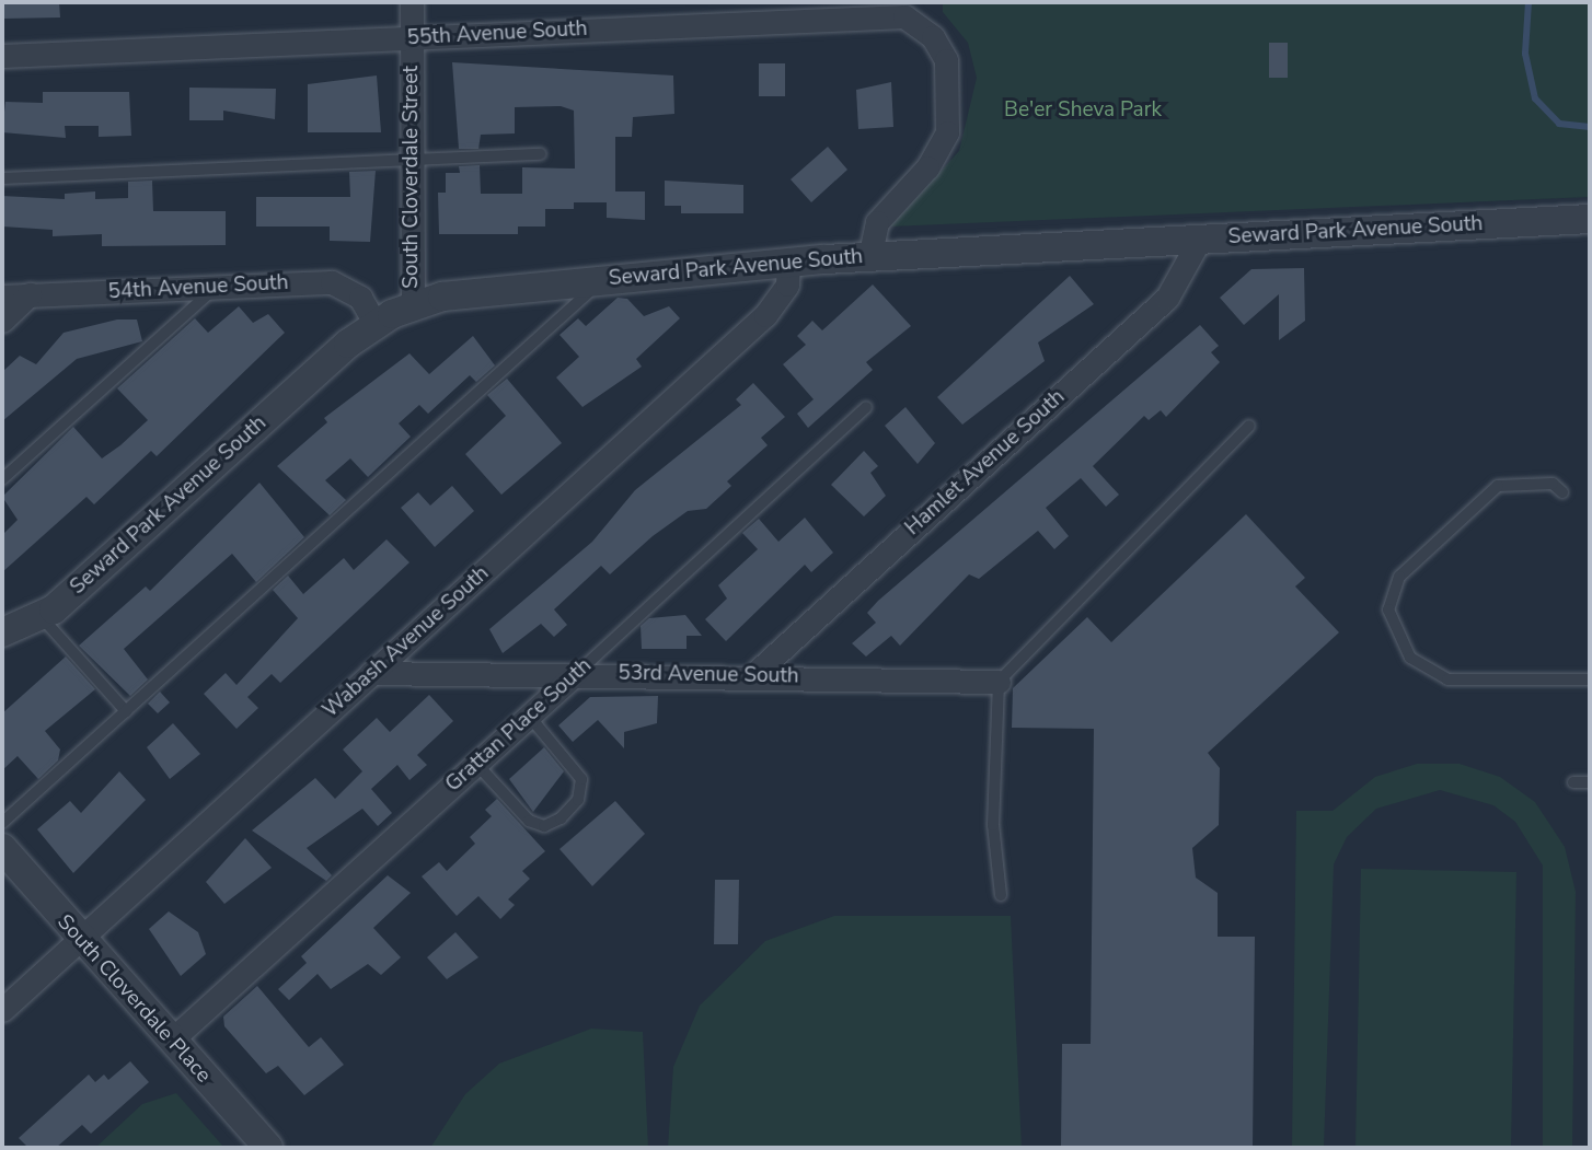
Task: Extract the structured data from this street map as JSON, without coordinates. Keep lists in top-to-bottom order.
{
  "streets": {
    "street": [
      "55th Avenue South",
      "South Cloverdale Street",
      "Seward Park Avenue South",
      "54th Avenue South",
      "Hamlet Avenue South",
      "Wabash Avenue South",
      "53rd Avenue South",
      "Grattan Place South",
      "South Cloverdale Place"
    ]
  },
  "crossings": [
    ["55th Avenue South", "South Cloverdale Street"],
    ["55th Avenue South", "Seward Park Avenue South"],
    ["South Cloverdale Street", "Seward Park Avenue South"],
    ["Seward Park Avenue South", "54th Avenue South"],
    ["Seward Park Avenue South", "Hamlet Avenue South"],
    ["Seward Park Avenue South", "Wabash Avenue South"],
    ["Hamlet Avenue South", "53rd Avenue South"],
    ["Wabash Avenue South", "53rd Avenue South"],
    ["Wabash Avenue South", "South Cloverdale Place"],
    ["53rd Avenue South", "Grattan Place South"],
    ["Grattan Place South", "South Cloverdale Place"]
  ],
  "parks": ["Be'er Sheva Park"]
}
